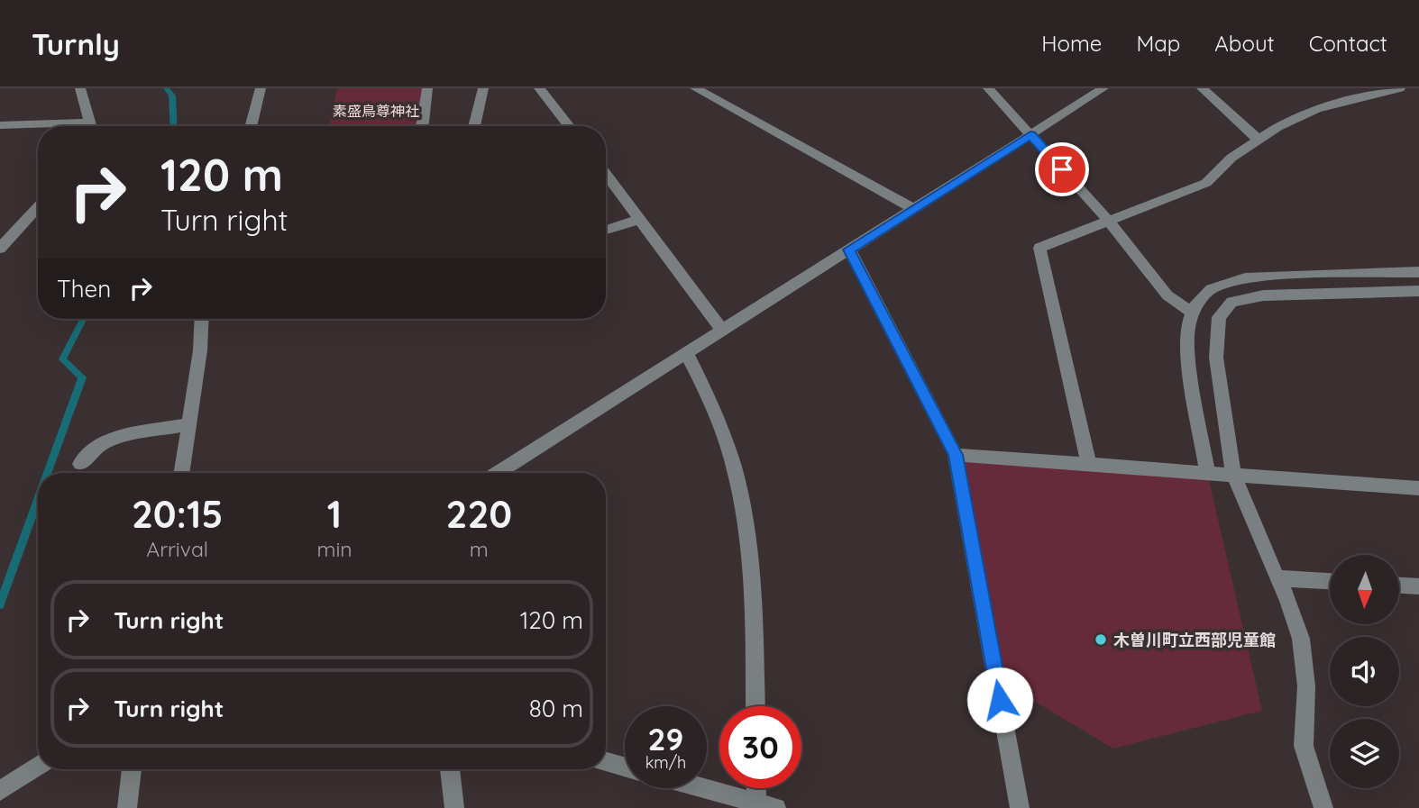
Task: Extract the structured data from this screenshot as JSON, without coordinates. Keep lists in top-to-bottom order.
{
  "parks": ["素盛鳥尊神社"],
  "places": ["木曽川町立西部児童館"],
  "north": "bottom",
  "page": {
    "header": "Turnly",
    "nav": [
      "Home",
      "Map",
      "About",
      "Contact"
    ],
    "turn": ["120 m", "Turn right"],
    "then": "Then",
    "eta": [
      "20:15",
      "Arrival",
      "1",
      "min",
      "220",
      "m"
    ],
    "list": [
      {
        "name": "Turn right",
        "value": "120 m"
      },
      {
        "name": "Turn right",
        "value": "80 m"
      }
    ],
    "speed": "29 km/h",
    "limit": "30"
  }
}
